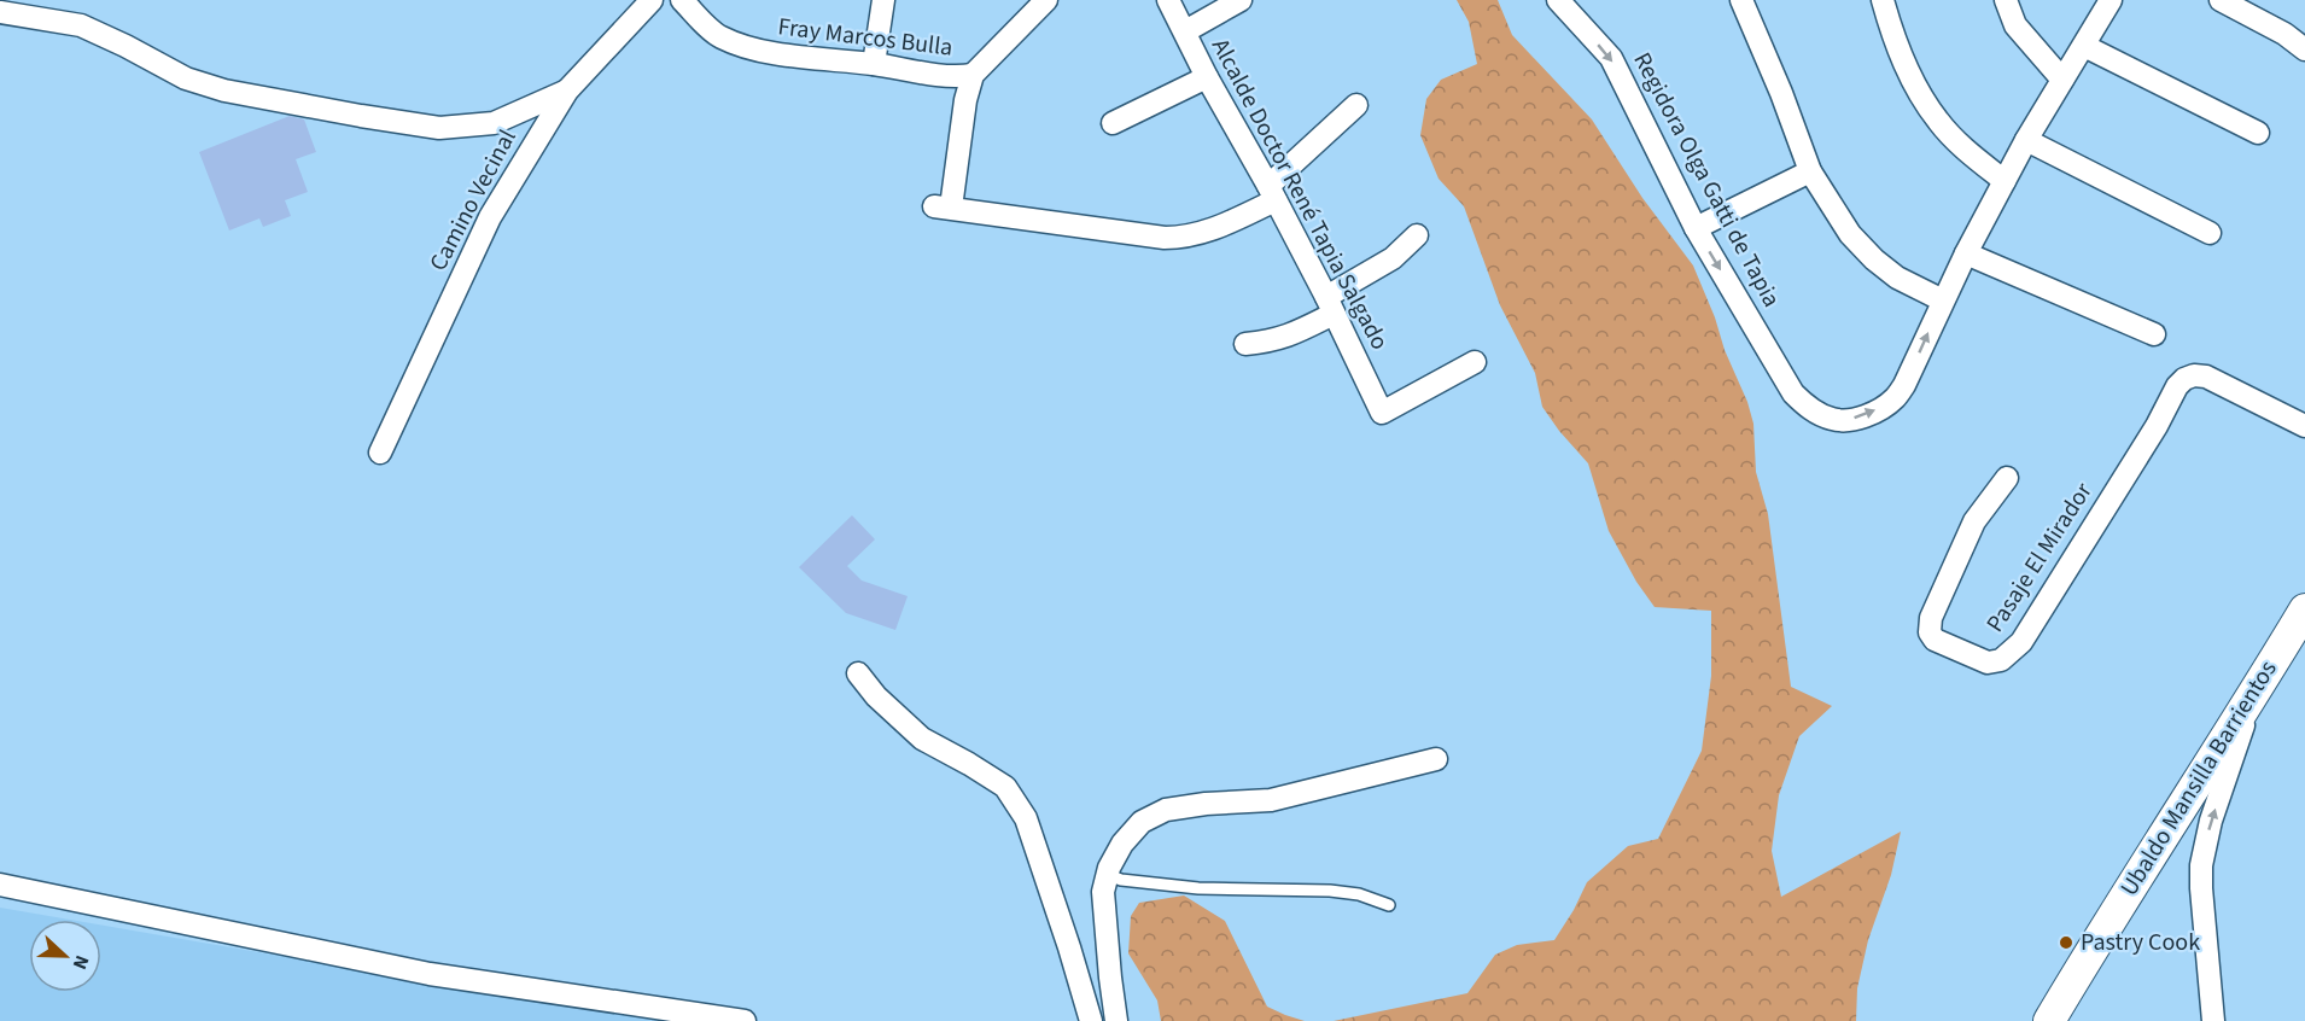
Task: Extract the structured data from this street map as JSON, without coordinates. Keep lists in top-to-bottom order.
{
  "streets": {
    "street": [
      "Fray Marcos Bulla",
      "Regidora Olga Gatti de Tapia",
      "Alcalde Doctor René Tapia Salgado",
      "Camino Vecinal",
      "Pasaje El Mirador",
      "Ubaldo Mansilla Barrientos"
    ]
  },
  "places": ["Pastry Cook"],
  "north": "right"
}
